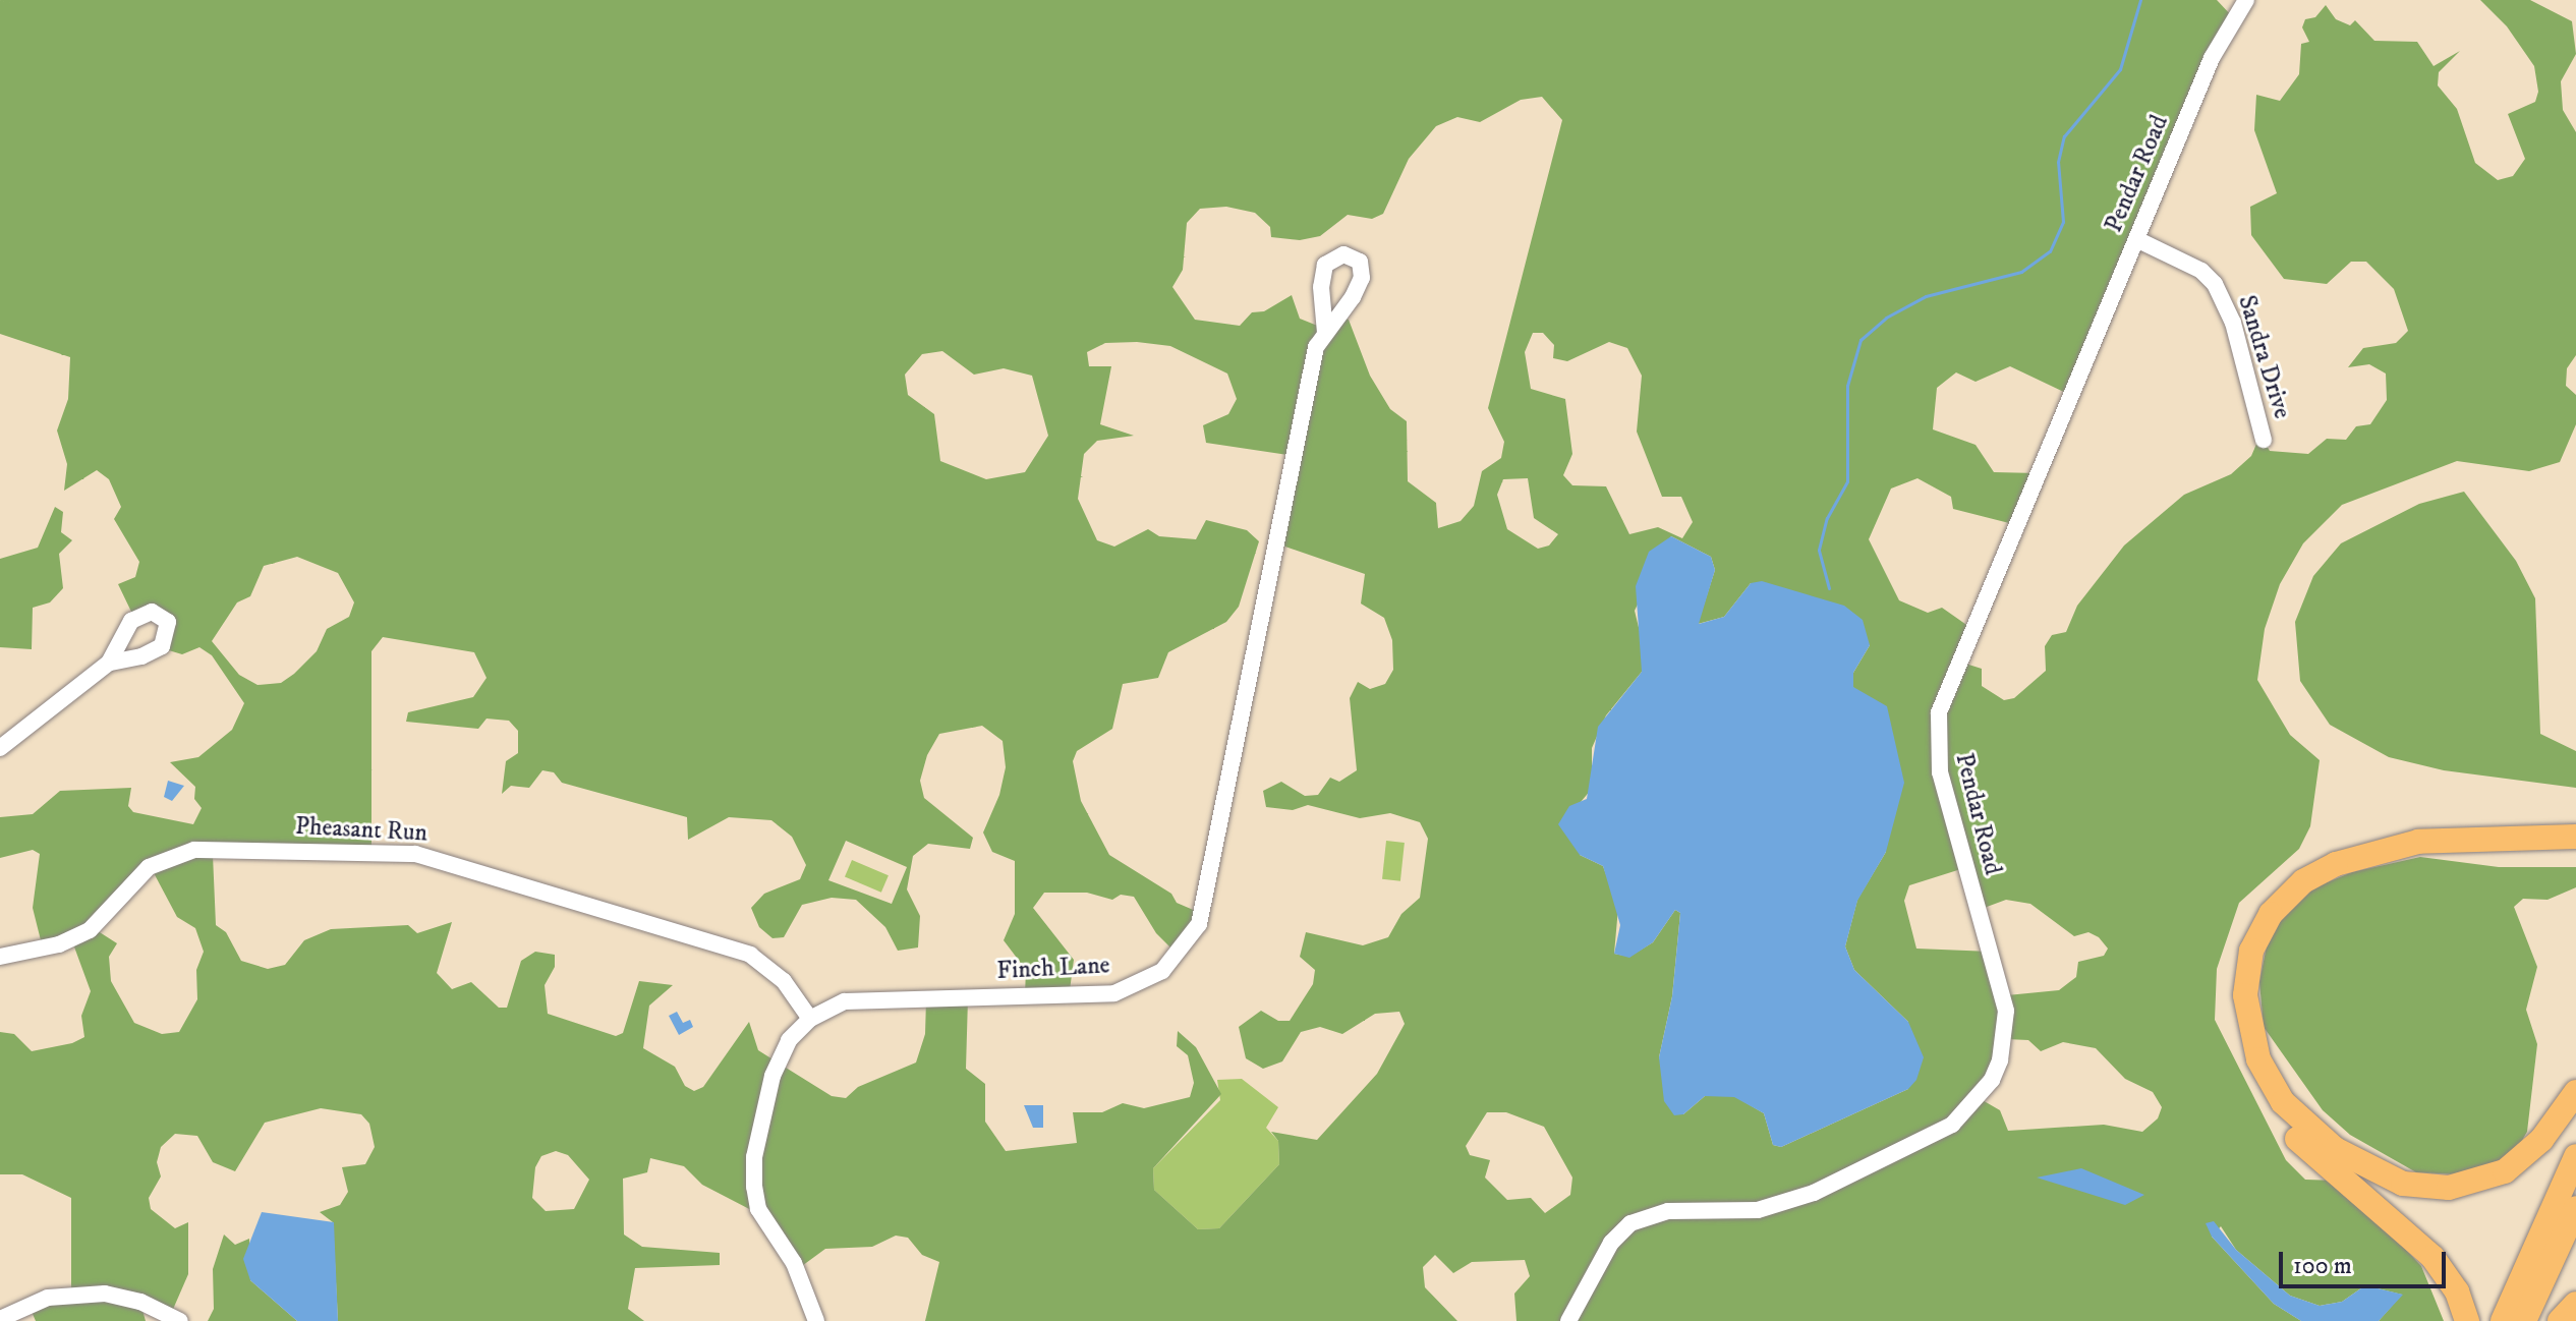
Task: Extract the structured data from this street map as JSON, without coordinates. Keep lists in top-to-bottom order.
{
  "streets": {
    "street": [
      "Pendar Road",
      "Sandra Drive",
      "Pheasant Run",
      "Finch Lane"
    ]
  },
  "crossings": [
    ["Pendar Road", "Sandra Drive"],
    ["Pheasant Run", "Finch Lane"]
  ],
  "scale_bar": "100 m"
}
